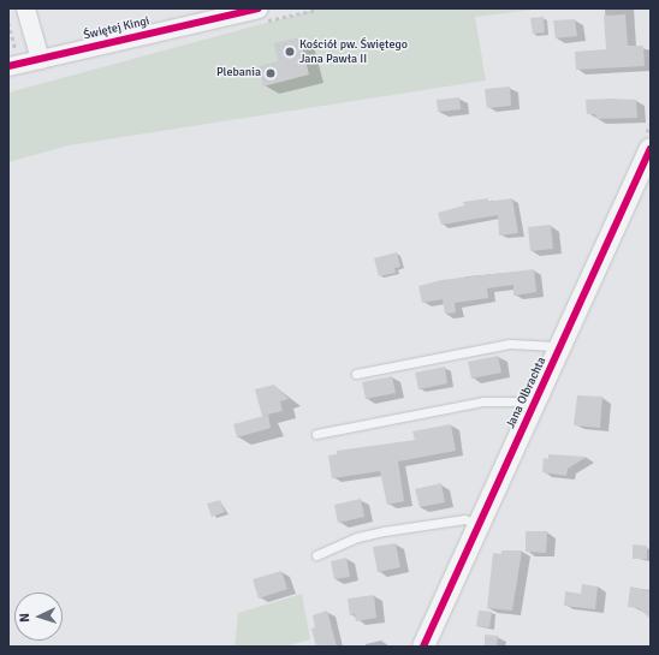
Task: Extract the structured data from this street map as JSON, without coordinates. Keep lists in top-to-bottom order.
{
  "streets": {
    "street": ["Świętej Kingi", "Jana Olbrachta"]
  },
  "places": ["Kościół pw. Świętego Jana Pawła II", "Plebania"],
  "north": "left"
}
